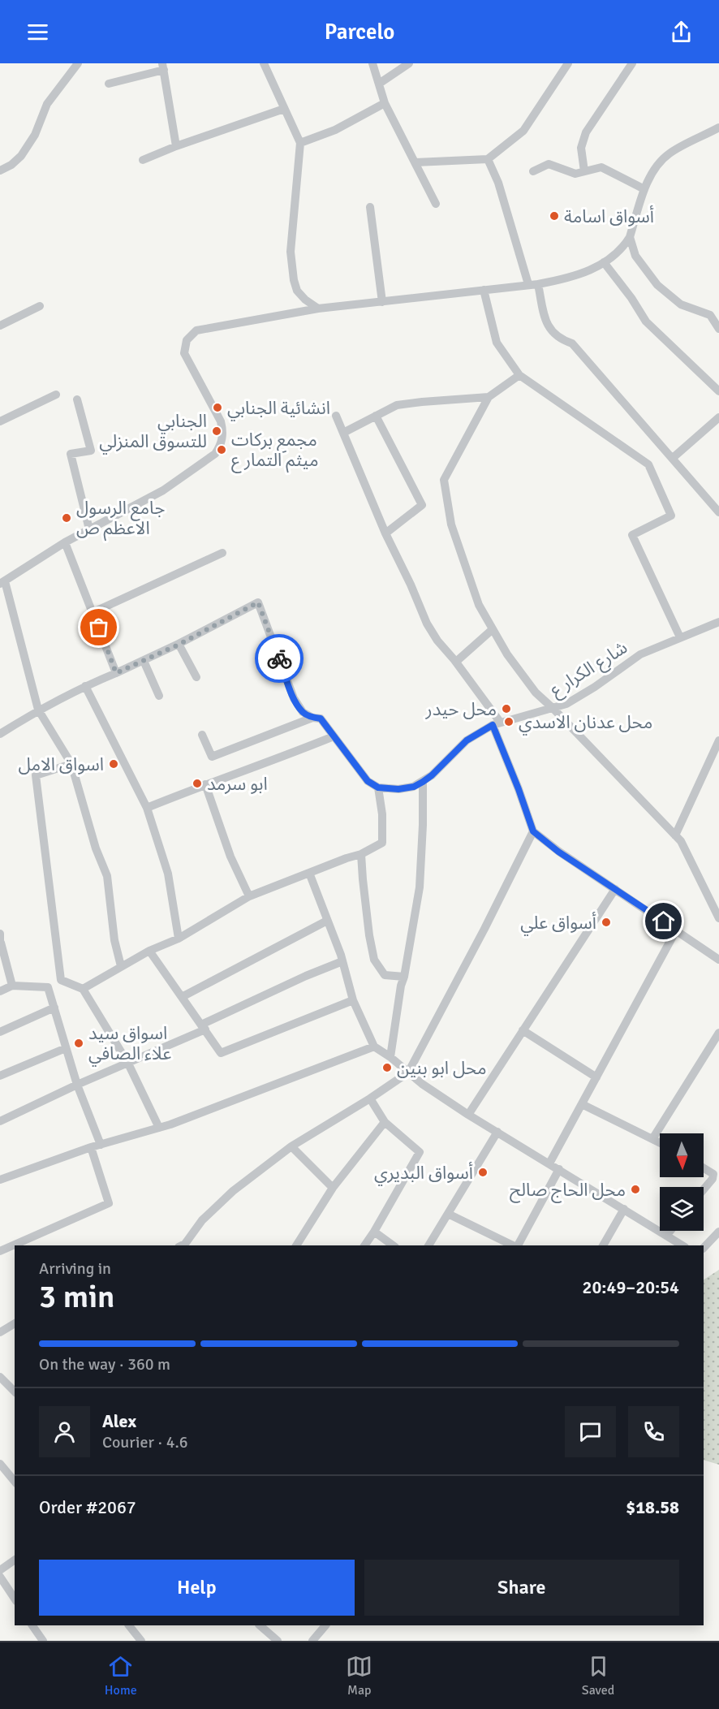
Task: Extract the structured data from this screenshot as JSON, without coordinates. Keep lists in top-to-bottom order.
{
  "streets": {
    "street": ["شارع الكرار ع"]
  },
  "places": [
    "أسواق اسامة",
    "انشائية الجنابي",
    "الجنابي للتسوق المنزلي",
    "مجمع بركات ميثم التمار ع",
    "جامع الرسول الاعظم ص",
    "محل حيدر",
    "محل عدنان الاسدي",
    "اسواق الامل",
    "ابو سرمد",
    "أسواق علي",
    "اسواق سيد علاء الصافي",
    "محل ابو بنين",
    "أسواق البديري",
    "محل الحاج صالح"
  ],
  "north": "bottom",
  "page": {
    "header": "Parcelo",
    "heading": ["3 min", "Arriving in", "20:49–20:54"],
    "panel": [
      "Alex",
      "Courier · 4.6",
      "Order #2067",
      "$18.58"
    ],
    "bar": "On the way · 360 m",
    "buttons": ["Help", "Share"],
    "tabs": ["Home", "Map", "Saved"]
  }
}
